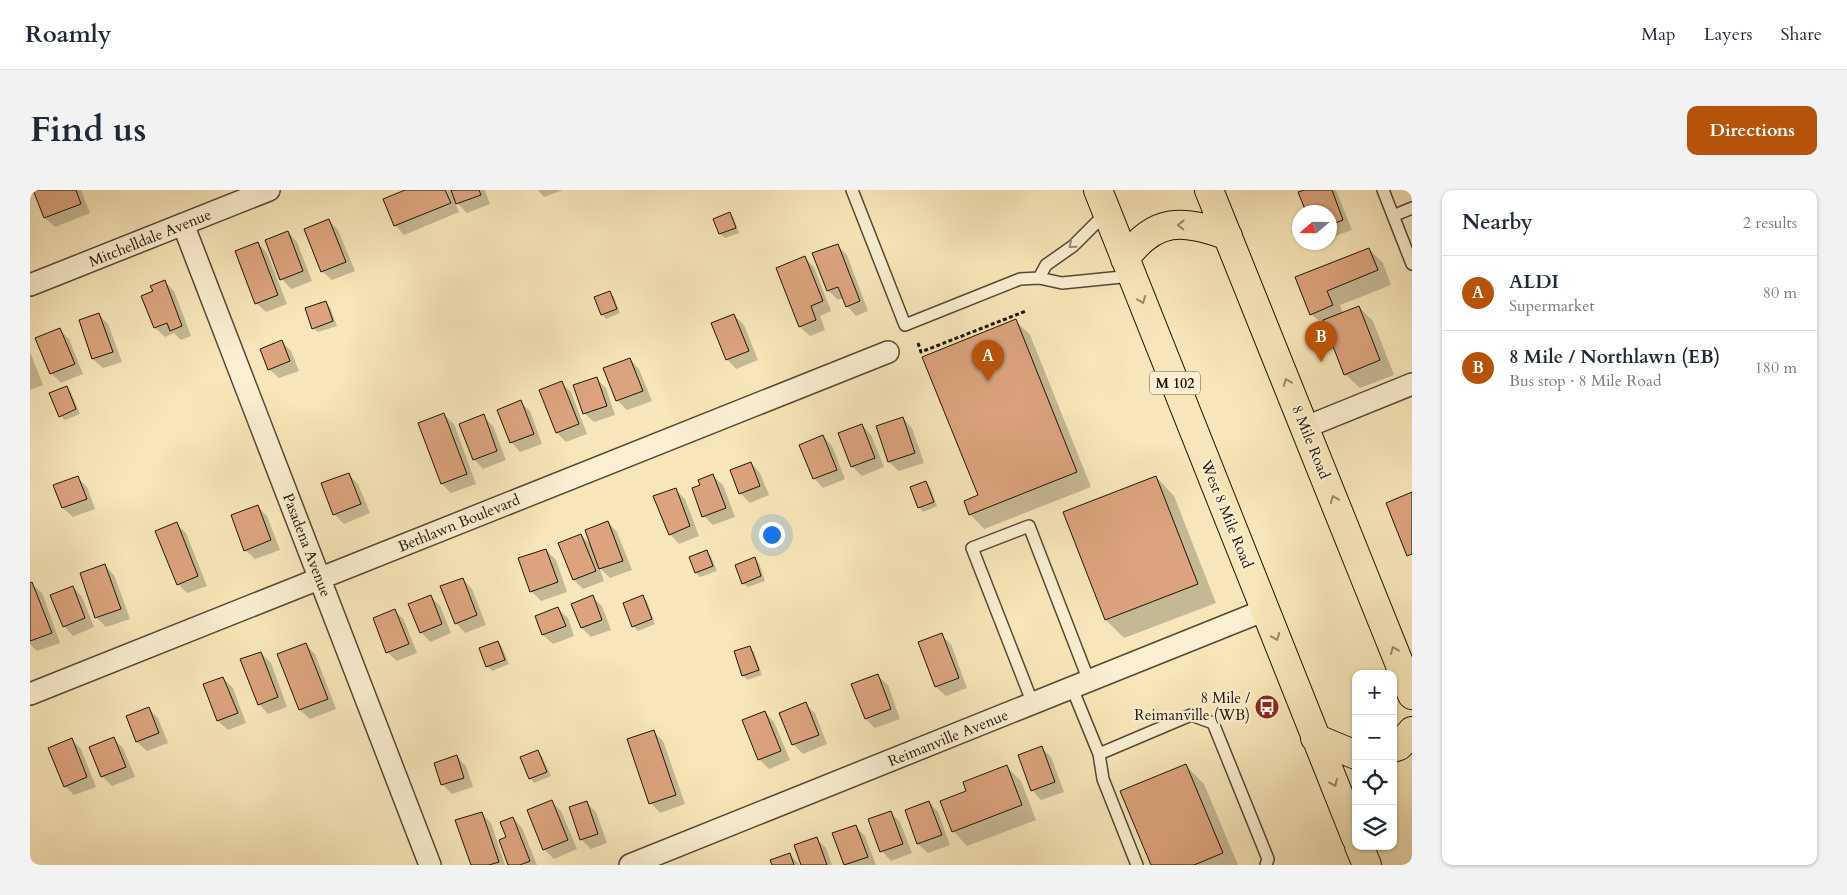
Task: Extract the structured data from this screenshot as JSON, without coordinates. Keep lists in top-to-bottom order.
{
  "streets": {
    "highway": ["M 102", "8 Mile Road", "West 8 Mile Road"],
    "street": [
      "Mitchelldale Avenue",
      "Bethlawn Boulevard",
      "Pasadena Avenue",
      "Reimanville Avenue"
    ]
  },
  "crossings": [
    ["Mitchelldale Avenue", "Pasadena Avenue"],
    ["West 8 Mile Road", "Reimanville Avenue"],
    ["Bethlawn Boulevard", "Pasadena Avenue"]
  ],
  "one_way": ["8 Mile Road", "West 8 Mile Road"],
  "places": {
    "bus stop": ["8 Mile / Reimanville (WB)"]
  },
  "north": "left",
  "page": {
    "header": "Roamly",
    "nav": ["Map", "Layers", "Share"],
    "title": "Find us",
    "buttons": "Directions",
    "heading": ["Nearby", "2 results"],
    "list": [
      {
        "mark": "A",
        "name": "ALDI",
        "note": "Supermarket",
        "value": "80 m"
      },
      {
        "mark": "B",
        "name": "8 Mile / Northlawn (EB)",
        "note": "Bus stop · 8 Mile Road",
        "value": "180 m"
      }
    ],
    "pins": ["B", "A"],
    "map_buttons": ["+", "−"]
  }
}
